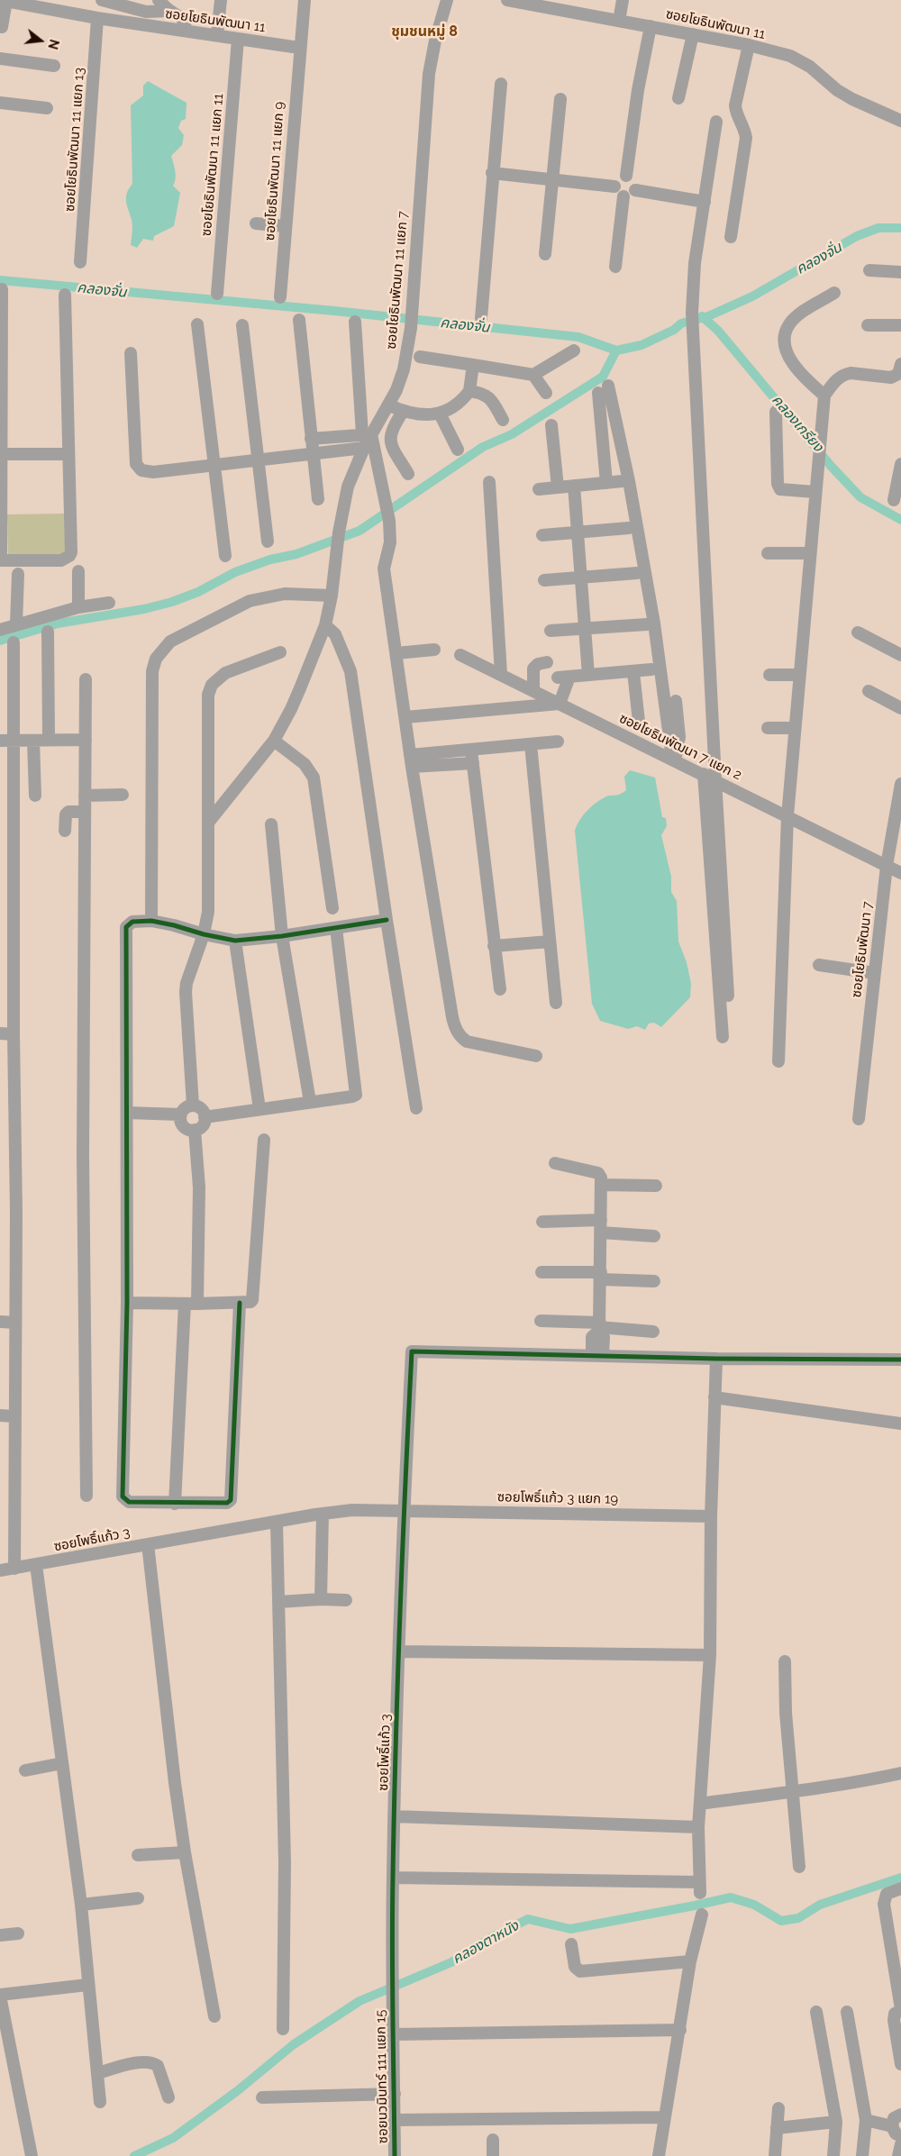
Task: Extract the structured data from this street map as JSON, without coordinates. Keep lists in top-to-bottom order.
{
  "streets": {
    "street": [
      "ซอยโยธินพัฒนา 11",
      "ซอยโยธินพัฒนา 11 แยก 13",
      "ซอยโยธินพัฒนา 11 แยก 11",
      "ซอยโยธินพัฒนา 11 แยก 9",
      "ซอยโยธินพัฒนา 11 แยก 7",
      "ซอยโยธินพัฒนา 7 แยก 2",
      "ซอยโยธินพัฒนา 7",
      "ซอยโพธิ์แก้ว 3 แยก 19",
      "ซอยโพธิ์แก้ว 3",
      "ซอยนวมินทร์ 111 แยก 15"
    ]
  },
  "crossings": [
    ["ซอยโยธินพัฒนา 11", "ซอยโยธินพัฒนา 11 แยก 13"],
    ["ซอยโยธินพัฒนา 11", "ซอยโยธินพัฒนา 11 แยก 11"],
    ["ซอยโยธินพัฒนา 11", "ซอยโยธินพัฒนา 11 แยก 9"],
    ["ซอยโยธินพัฒนา 7 แยก 2", "ซอยโยธินพัฒนา 7"],
    ["ซอยโพธิ์แก้ว 3 แยก 19", "ซอยโพธิ์แก้ว 3"],
    ["ซอยโพธิ์แก้ว 3", "ซอยนวมินทร์ 111 แยก 15"]
  ],
  "districts": ["ชุมชนหมู่ 8"],
  "water": ["คลองจั่น", "คลองเกรียง", "คลองตาหนัง"],
  "north": "right"
}
